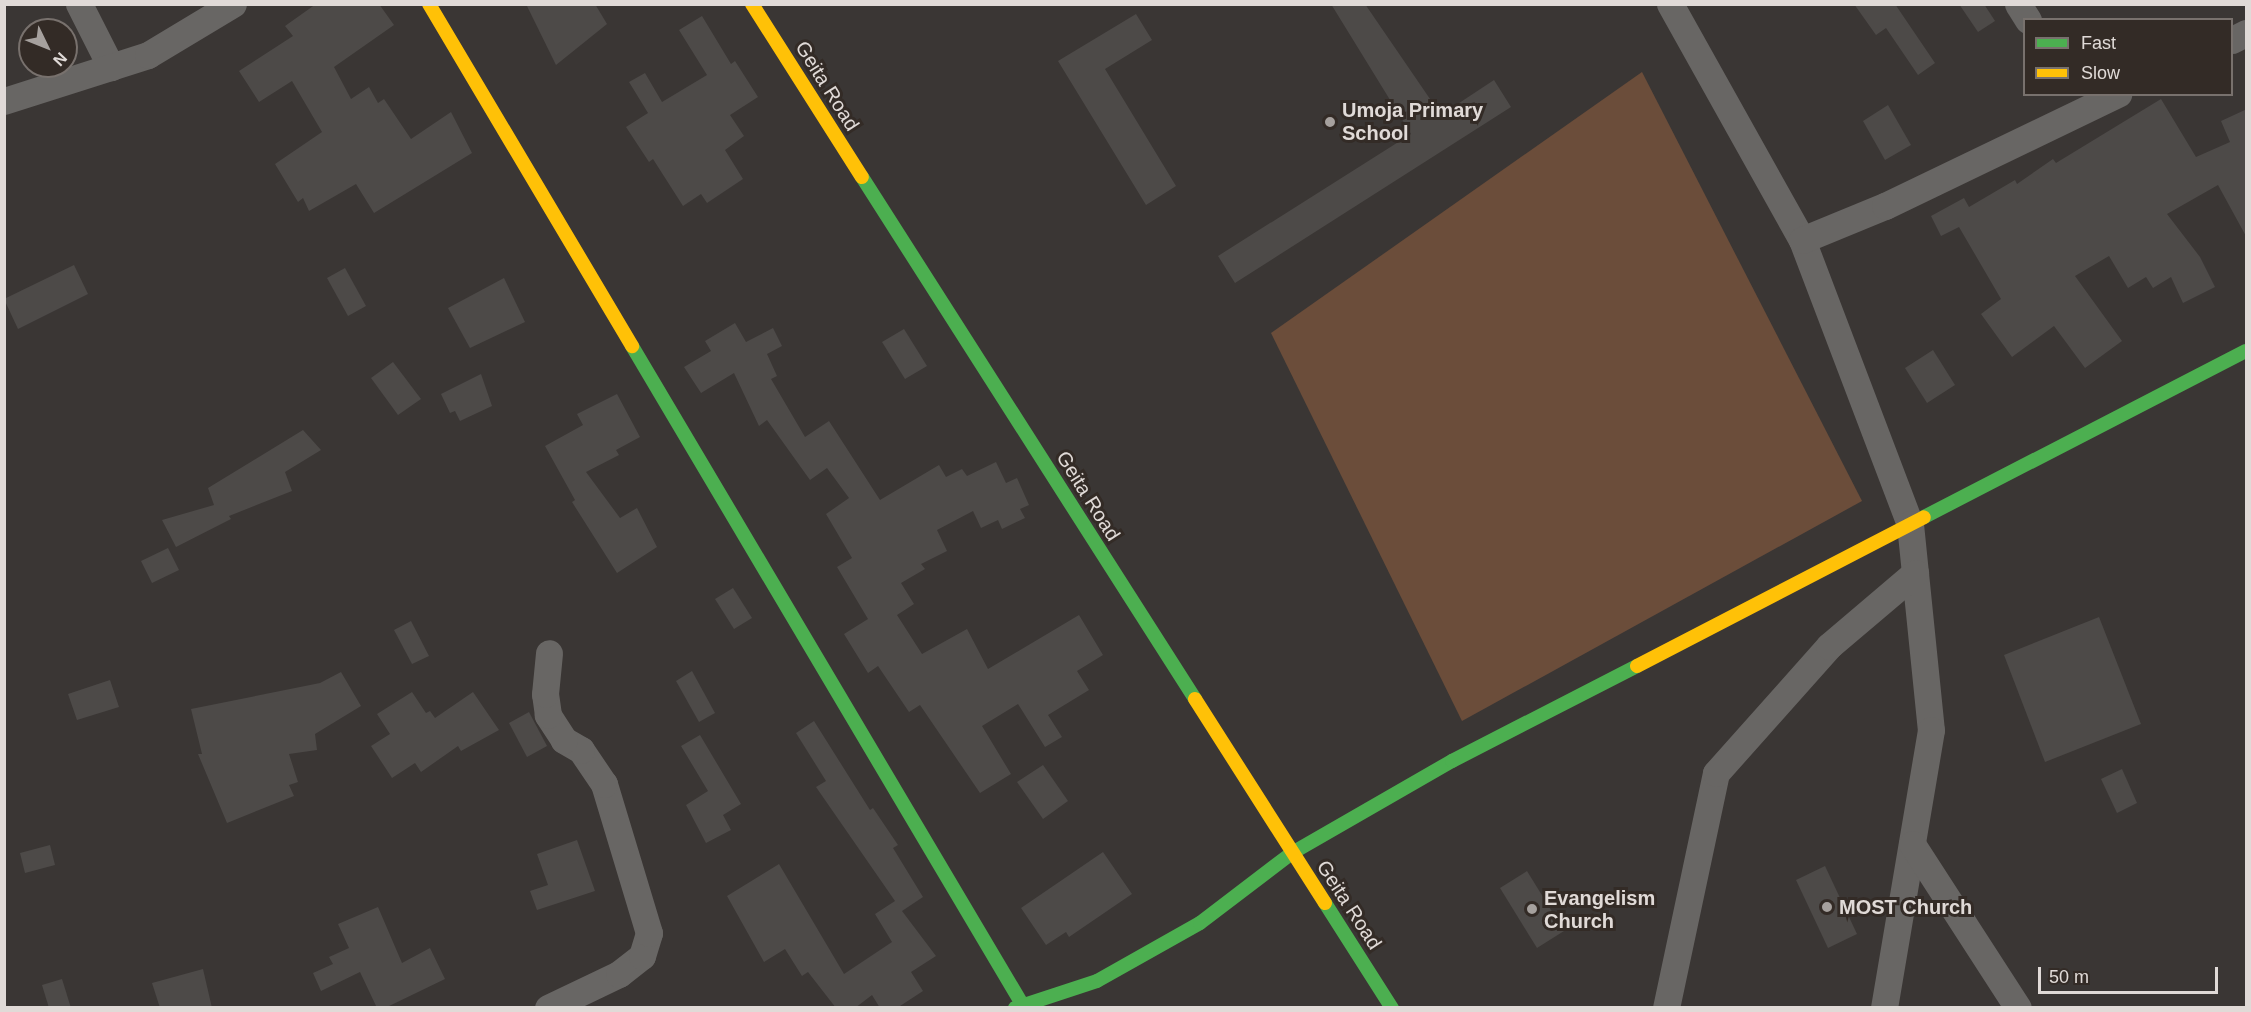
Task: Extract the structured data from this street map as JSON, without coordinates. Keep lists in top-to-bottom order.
{
  "streets": {
    "street": ["Geita Road"]
  },
  "places": ["Umoja Primary School", "MOST Church", "Evangelism Church"],
  "legend": ["Fast", "Slow"],
  "scale_bar": "50 m",
  "north": "bottom right"
}
